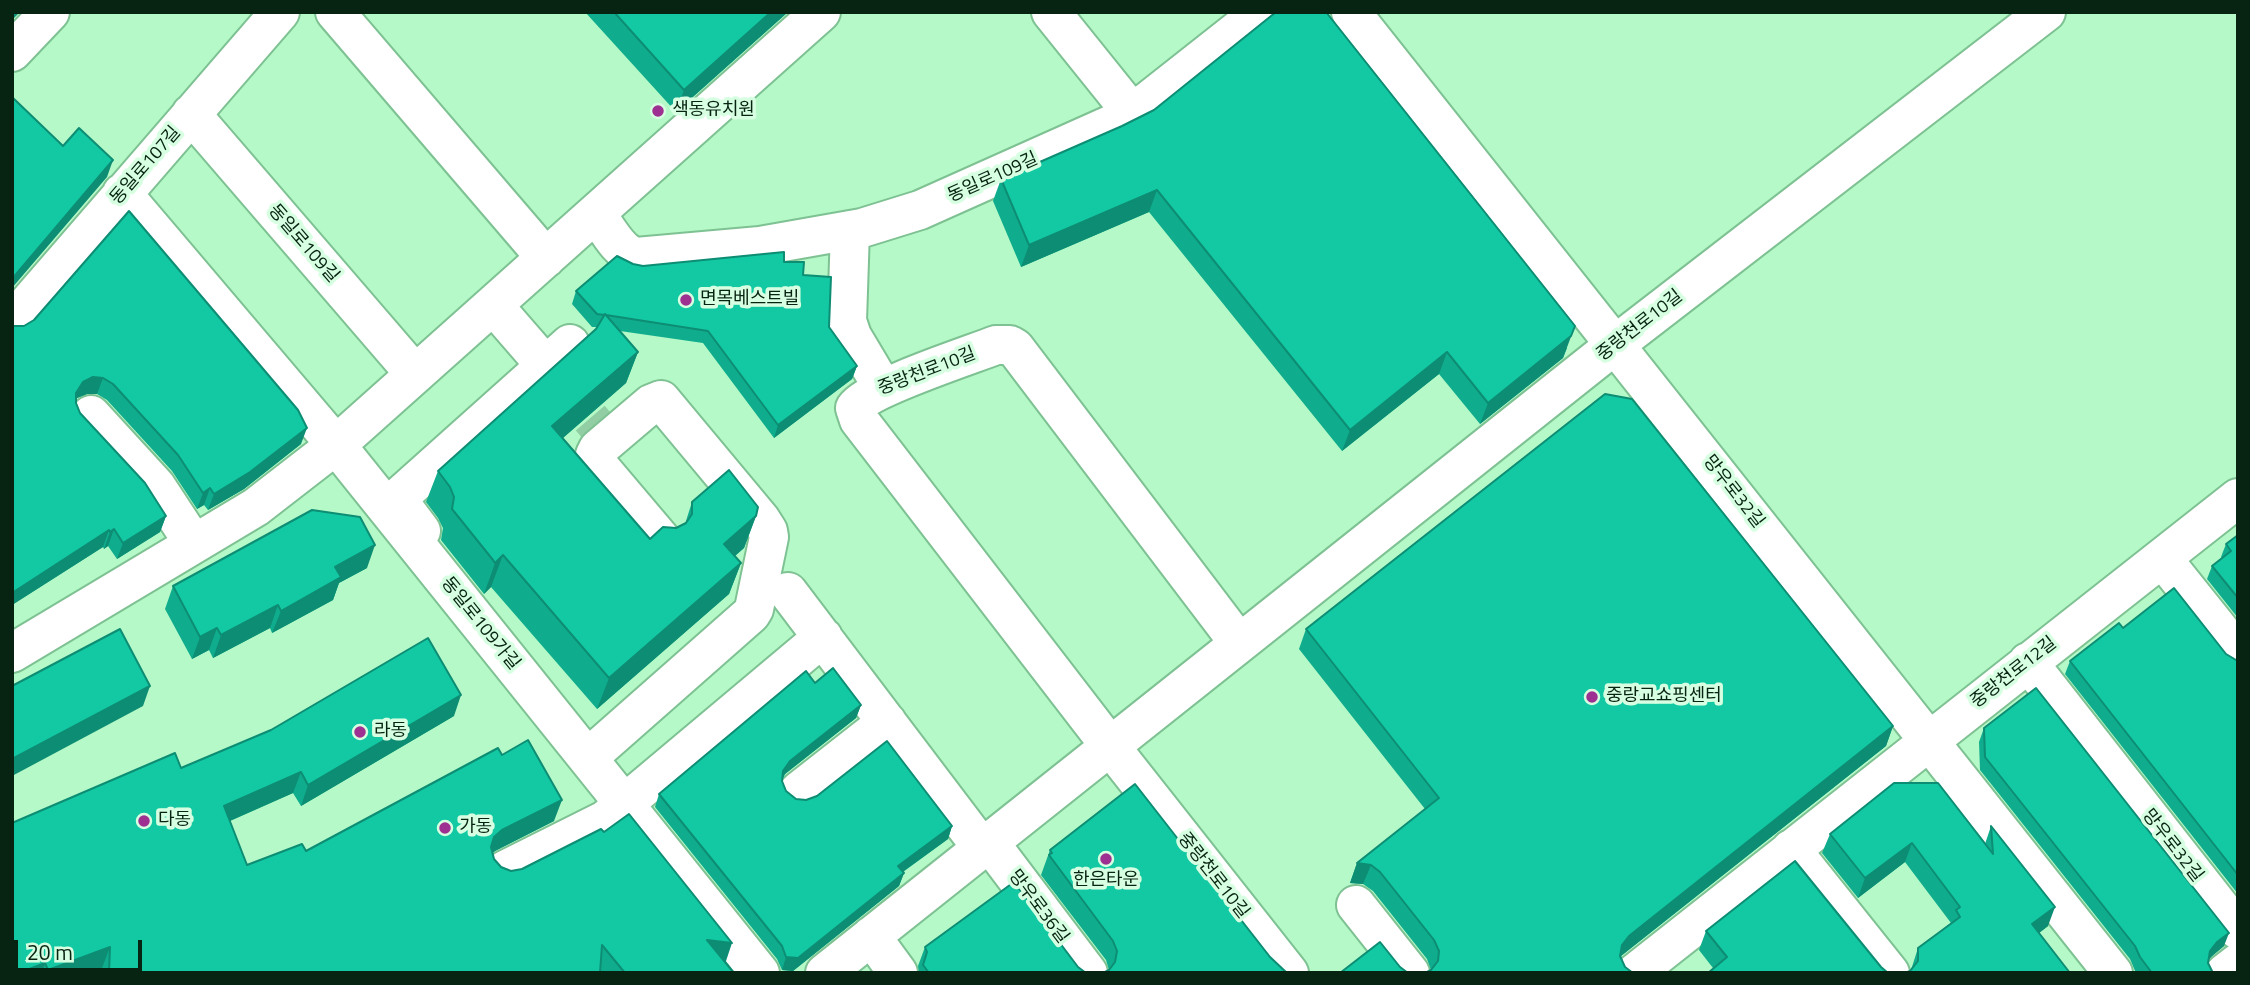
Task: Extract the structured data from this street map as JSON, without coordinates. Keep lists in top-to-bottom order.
{
  "streets": {
    "street": [
      "동일로107길",
      "동일로109길",
      "중랑천로10길",
      "망우로32길",
      "동일로109가길",
      "중랑천로12길",
      "망우로36길"
    ]
  },
  "crossings": [
    ["동일로107길", "동일로109길"],
    ["중랑천로10길", "망우로32길"],
    ["중랑천로10길", "망우로36길"],
    ["망우로32길", "중랑천로12길"]
  ],
  "places": [
    "색동유치원",
    "면목베스트빌",
    "중랑교쇼핑센터",
    "라동",
    "다동",
    "가동",
    "한은타운"
  ],
  "scale_bar": "20 m"
}
